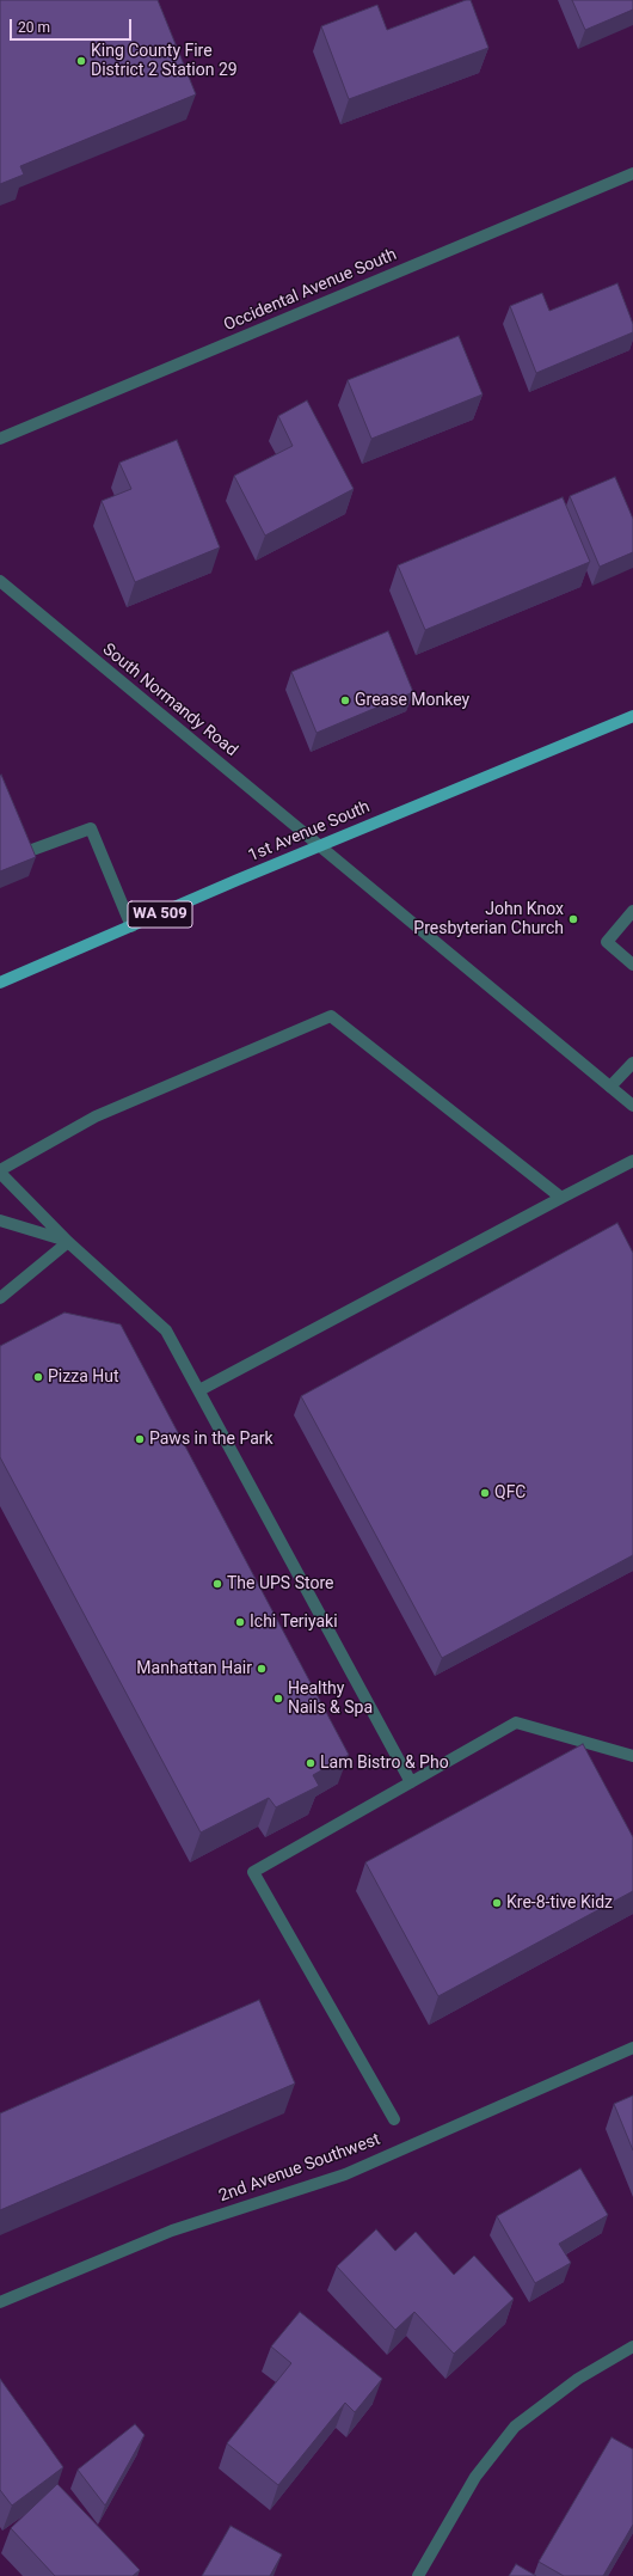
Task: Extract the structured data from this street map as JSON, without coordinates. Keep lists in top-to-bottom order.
{
  "streets": {
    "main road": ["1st Avenue South", "WA 509"],
    "street": ["Occidental Avenue South", "South Normandy Road", "2nd Avenue Southwest"]
  },
  "crossings": [
    ["South Normandy Road", "1st Avenue South"]
  ],
  "places": [
    "King County Fire District 2 Station 29",
    "Grease Monkey",
    "John Knox Presbyterian Church",
    "Pizza Hut",
    "Paws in the Park",
    "QFC",
    "The UPS Store",
    "Ichi Teriyaki",
    "Manhattan Hair",
    "Healthy Nails & Spa",
    "Lam Bistro & Pho",
    "Kre-8-tive Kidz"
  ],
  "scale_bar": "20 m"
}
